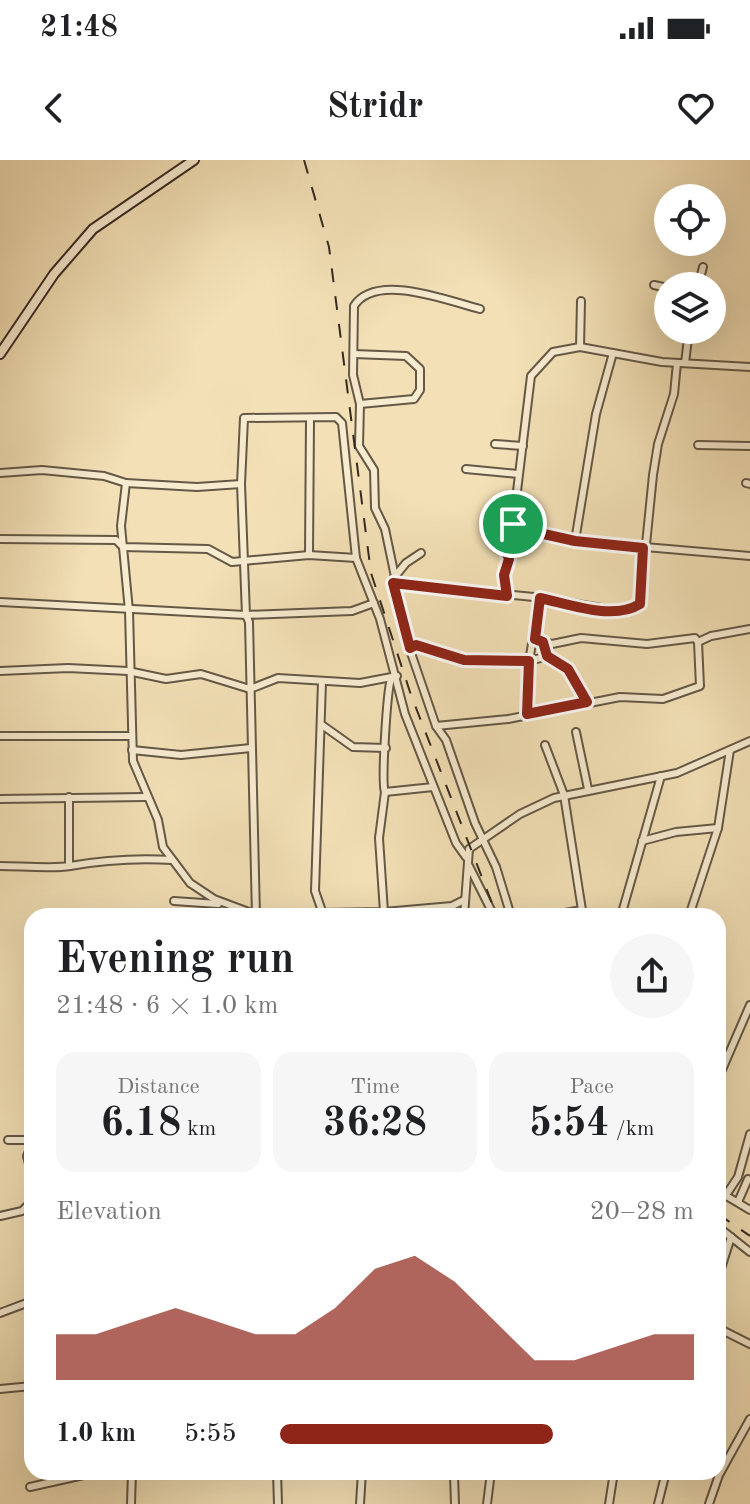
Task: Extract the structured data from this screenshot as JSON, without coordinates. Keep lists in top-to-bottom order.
{
  "page": {
    "status": "21:48",
    "header": "Stridr",
    "heading": ["Evening run", "21:48 · 6 × 1.0 km"],
    "stats": [
      ["Distance", "6.18 km"],
      ["Time", "36:28"],
      ["Pace", "5:54 /km"]
    ],
    "chart": ["Elevation", "20–28 m"],
    "list": [
      {
        "name": "1.0 km",
        "note": "5:55"
      }
    ]
  }
}
